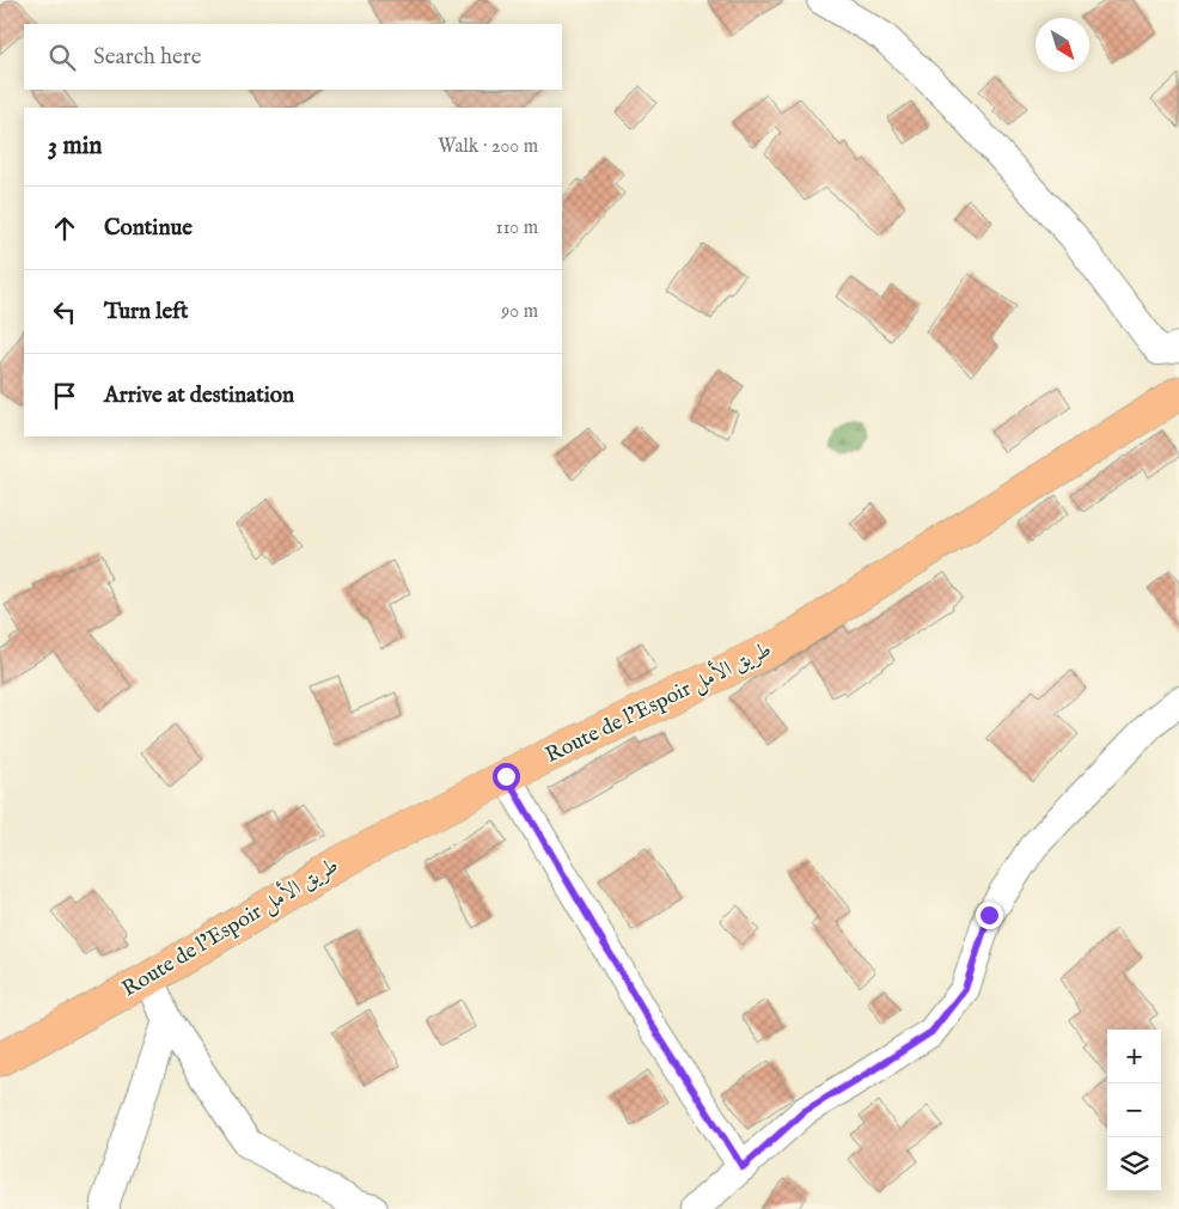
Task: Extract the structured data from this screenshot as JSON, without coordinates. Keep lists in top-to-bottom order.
{
  "streets": {
    "highway": ["Route de l’Espoir طريق الأمل"]
  },
  "north": "bottom right",
  "page": {
    "search": "Search here",
    "heading": ["3 min", "Walk · 200 m"],
    "list": [
      ["Continue", "110 m"],
      ["Turn left", "90 m"],
      "Arrive at destination"
    ],
    "map_buttons": ["+", "−"]
  }
}
